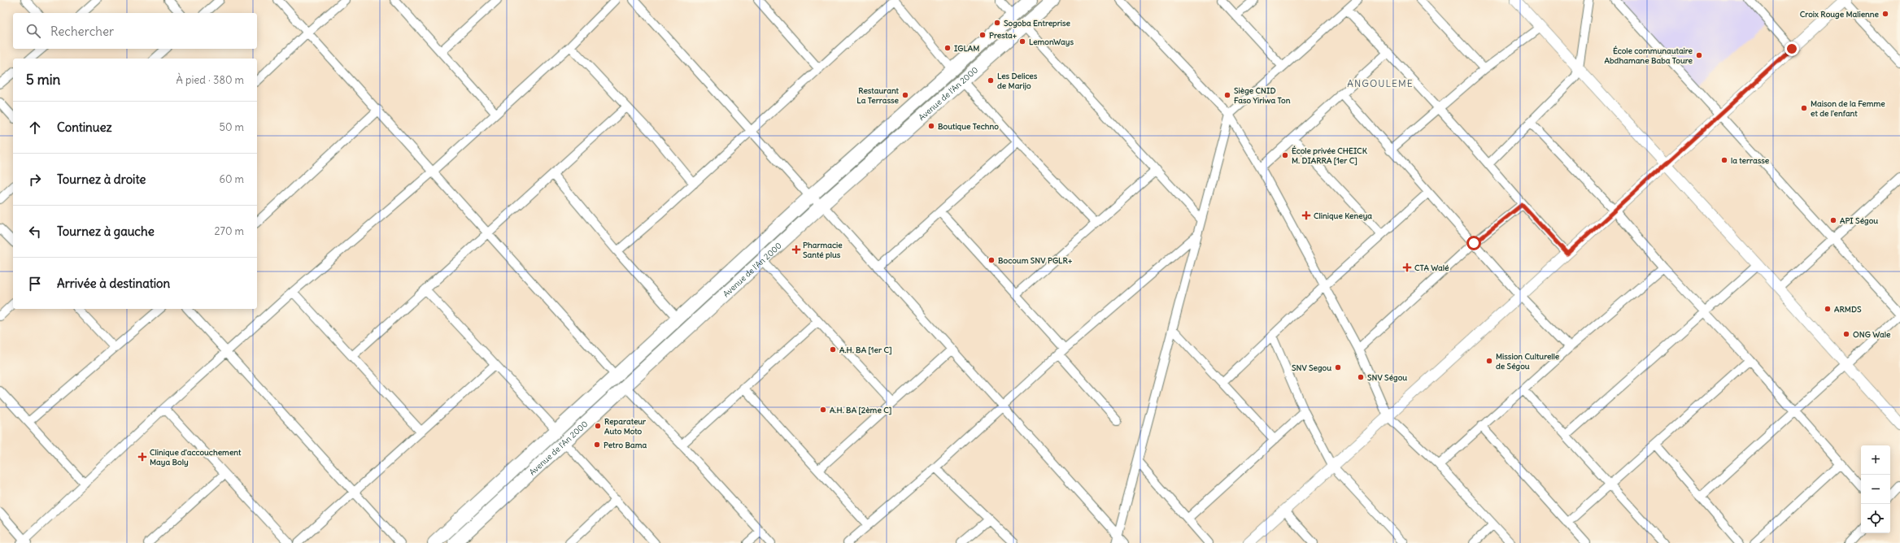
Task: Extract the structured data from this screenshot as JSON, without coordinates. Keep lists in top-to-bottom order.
{
  "streets": {
    "main road": ["Avenue de l'An 2000"]
  },
  "districts": ["ANGOULEME"],
  "places": {
    "other": [
      "Croix Rouge Malienne",
      "Sogoba Entreprise",
      "Presta+",
      "LemonWays",
      "IGLAM",
      "École communautaire Abdhamane Baba Toure",
      "Les Delices de Marijo",
      "Restaurant La Terrasse",
      "Siège CNID Faso Yiriwa Ton",
      "Maison de la Femme et de l'enfant",
      "Boutique Techno",
      "École privée CHEICK M. DIARRA [1er C]",
      "la terrasse",
      "API Ségou",
      "Bocoum SNV PGLR+",
      "ARMDS",
      "ONG Wale",
      "A.H. BA [1er C]",
      "Mission Culturelle de Ségou",
      "SNV Segou",
      "SNV Ségou",
      "A.H. BA [2ème C]",
      "Reparateur Auto Moto",
      "Petro Bama"
    ],
    "health": [
      "Clinique Keneya",
      "Pharmacie Santé plus",
      "CTA Walé",
      "Clinique d'accouchement Maya Boly"
    ]
  },
  "page": {
    "search": "Rechercher",
    "heading": ["5 min", "À pied · 380 m"],
    "list": [
      ["Continuez", "50 m"],
      ["Tournez à droite", "60 m"],
      ["Tournez à gauche", "270 m"],
      "Arrivée à destination"
    ],
    "map_buttons": ["+", "−"]
  }
}
